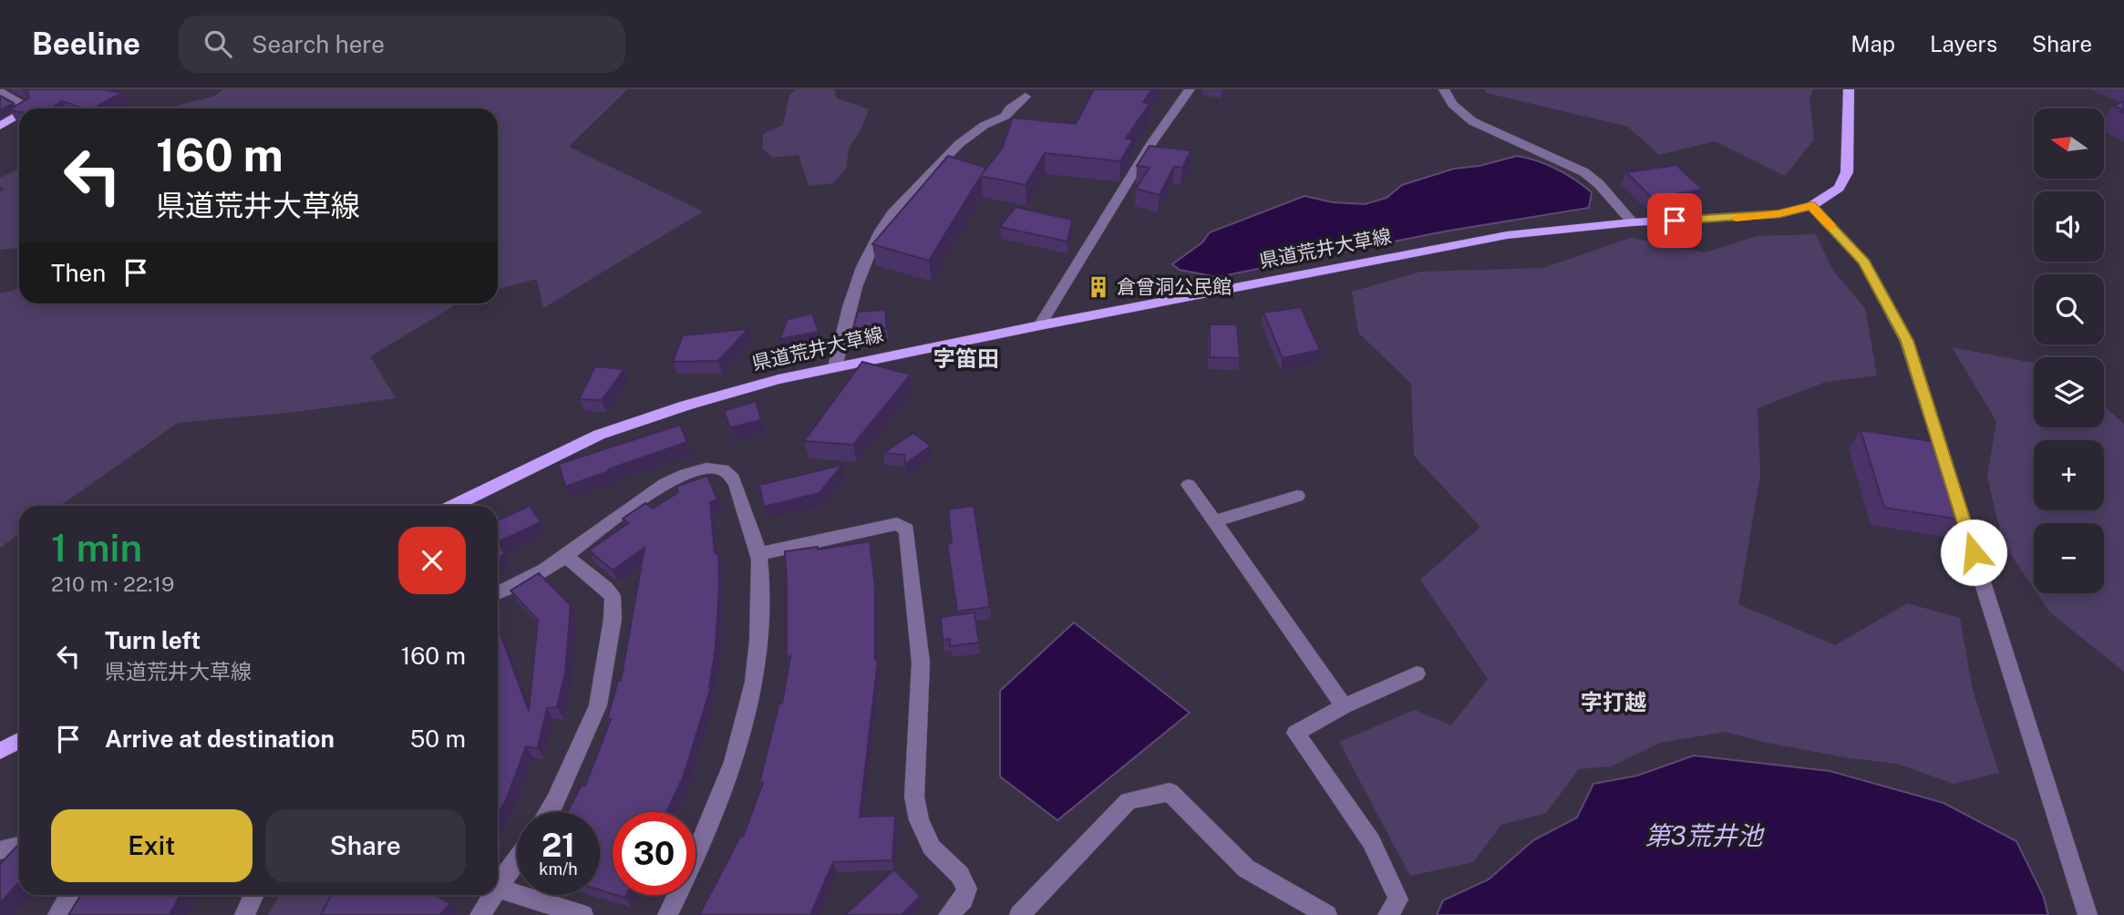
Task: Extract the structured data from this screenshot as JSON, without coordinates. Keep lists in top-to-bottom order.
{
  "streets": {
    "main road": ["県道荒井大草線"]
  },
  "districts": ["字笛田", "字打越"],
  "water": ["第3荒井池"],
  "places": {
    "building": ["倉曾洞公民館"]
  },
  "north": "left",
  "page": {
    "header": "Beeline",
    "search": "Search here",
    "nav": ["Map", "Layers", "Share"],
    "map_buttons": ["+", "−"],
    "turn": ["160 m", "県道荒井大草線"],
    "then": "Then",
    "heading": ["1 min", "210 m · 22:19"],
    "list": [
      {
        "name": "Turn left",
        "note": "県道荒井大草線",
        "value": "160 m"
      },
      {
        "name": "Arrive at destination",
        "value": "50 m"
      }
    ],
    "buttons": ["Exit", "Share"],
    "speed": "21 km/h",
    "limit": "30"
  }
}
